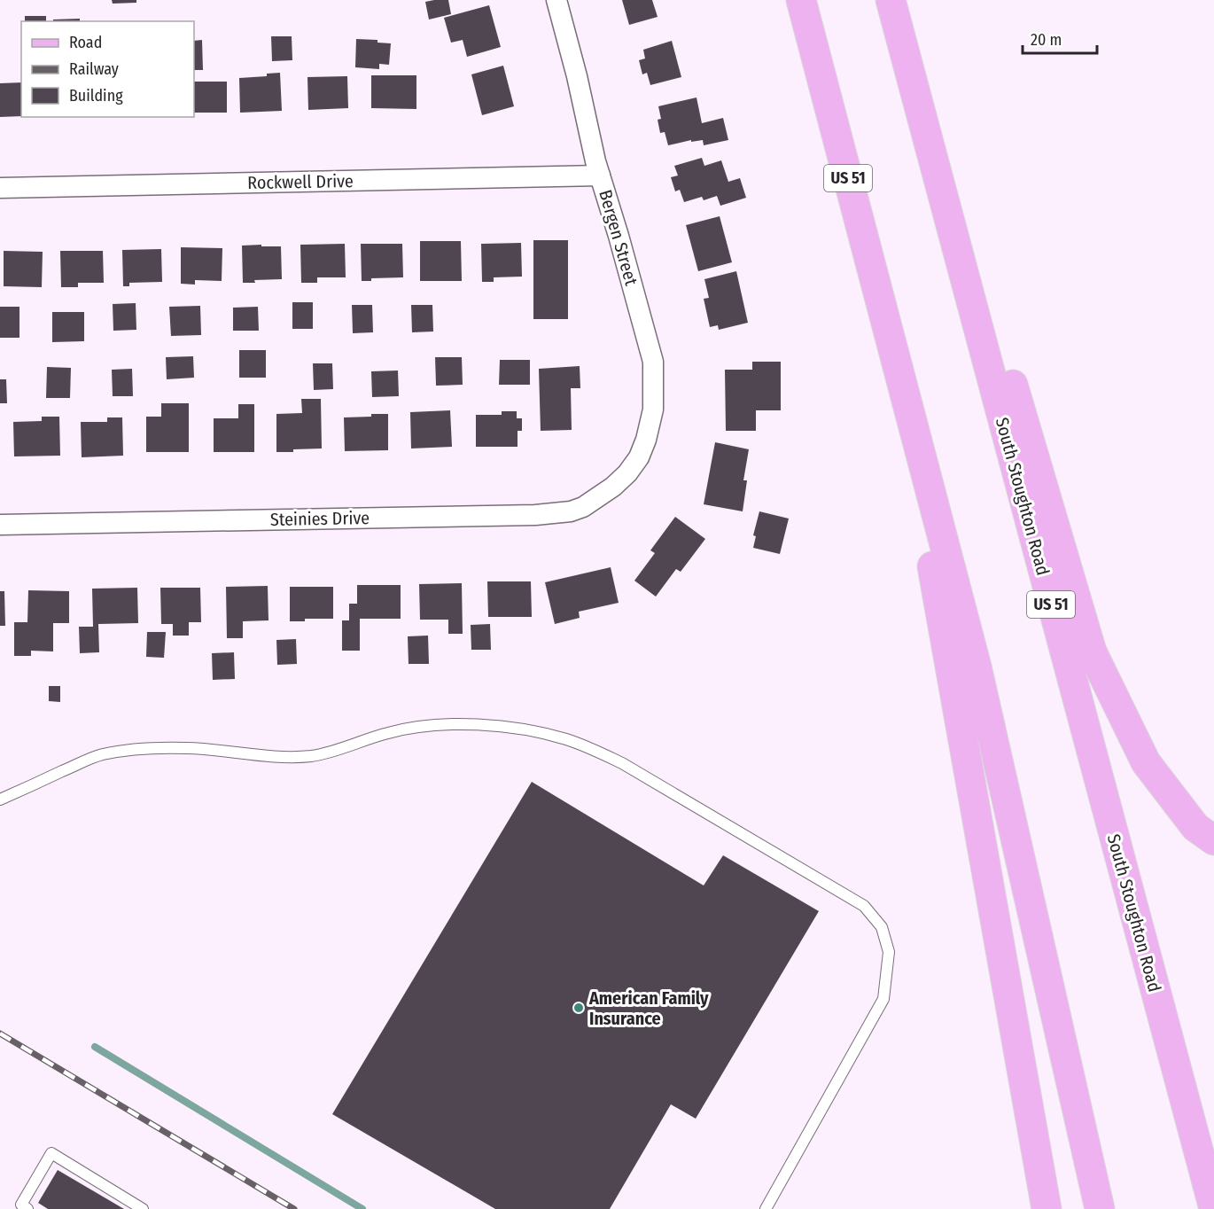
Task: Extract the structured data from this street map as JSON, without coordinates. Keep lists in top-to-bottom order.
{
  "streets": {
    "main road": ["US 51", "South Stoughton Road"],
    "street": ["Rockwell Drive", "Bergen Street", "Steinies Drive"]
  },
  "crossings": [
    ["Rockwell Drive", "Bergen Street"],
    ["Bergen Street", "Steinies Drive"]
  ],
  "places": ["American Family Insurance"],
  "legend": ["Road", "Railway", "Building"],
  "scale_bar": "20 m"
}
